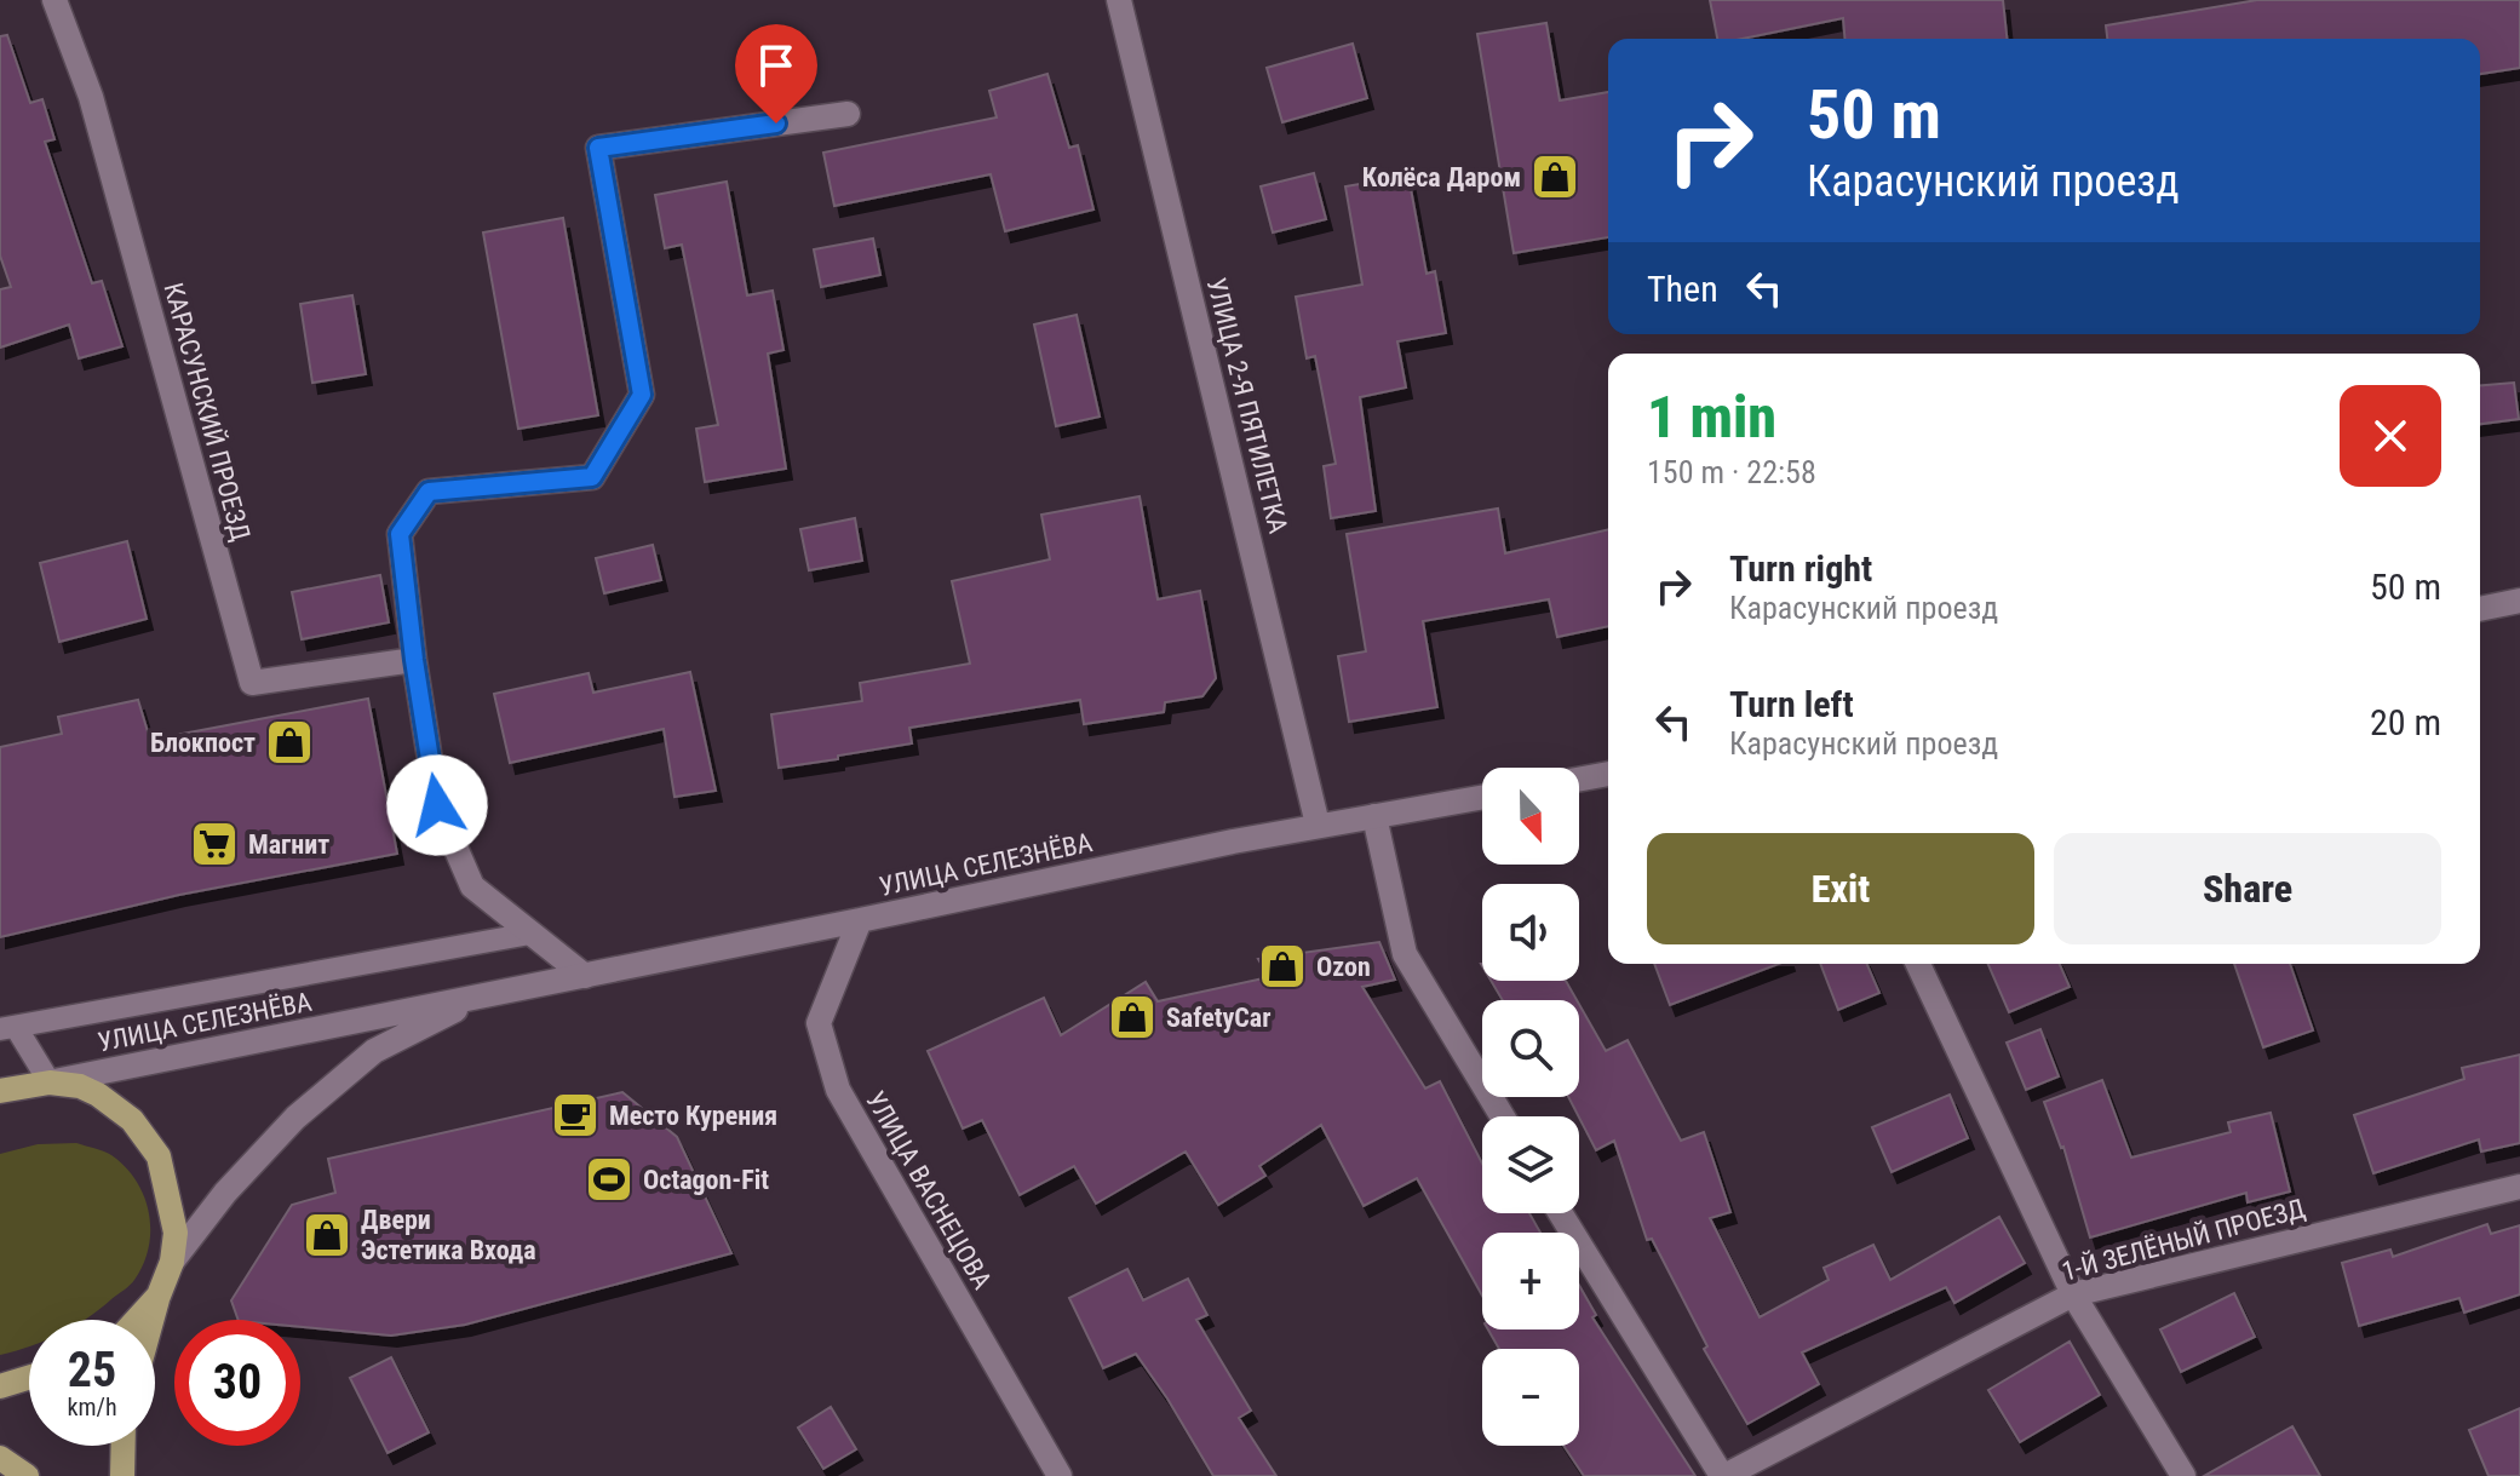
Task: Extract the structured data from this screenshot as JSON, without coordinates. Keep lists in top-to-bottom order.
{
  "streets": {
    "street": [
      "УЛИЦА 2-Я ПЯТИЛЕТКА",
      "КАРАСУНСКИЙ ПРОЕЗД",
      "УЛИЦА СЕЛЕЗНЁВА",
      "УЛИЦА ВАСНЕЦОВА",
      "1-Й ЗЕЛЁНЫЙ ПРОЕЗД"
    ]
  },
  "crossings": [
    ["УЛИЦА 2-Я ПЯТИЛЕТКА", "УЛИЦА СЕЛЕЗНЁВА"],
    ["УЛИЦА СЕЛЕЗНЁВА", "УЛИЦА ВАСНЕЦОВА"]
  ],
  "places": {
    "shop": [
      "Колёса Даром",
      "Блокпост",
      "Ozon",
      "SafetyCar",
      "Двери Эстетика Входа"
    ],
    "supermarket": ["Магнит"],
    "cafe": ["Место Курения"],
    "sports": ["Octagon-Fit"]
  },
  "north": "bottom",
  "page": {
    "turn": ["50 m", "Карасунский проезд"],
    "then": "Then",
    "heading": ["1 min", "150 m · 22:58"],
    "list": [
      {
        "name": "Turn right",
        "note": "Карасунский проезд",
        "value": "50 m"
      },
      {
        "name": "Turn left",
        "note": "Карасунский проезд",
        "value": "20 m"
      }
    ],
    "map_buttons": ["+", "−"],
    "buttons": ["Exit", "Share"],
    "speed": "25 km/h",
    "limit": "30"
  }
}
